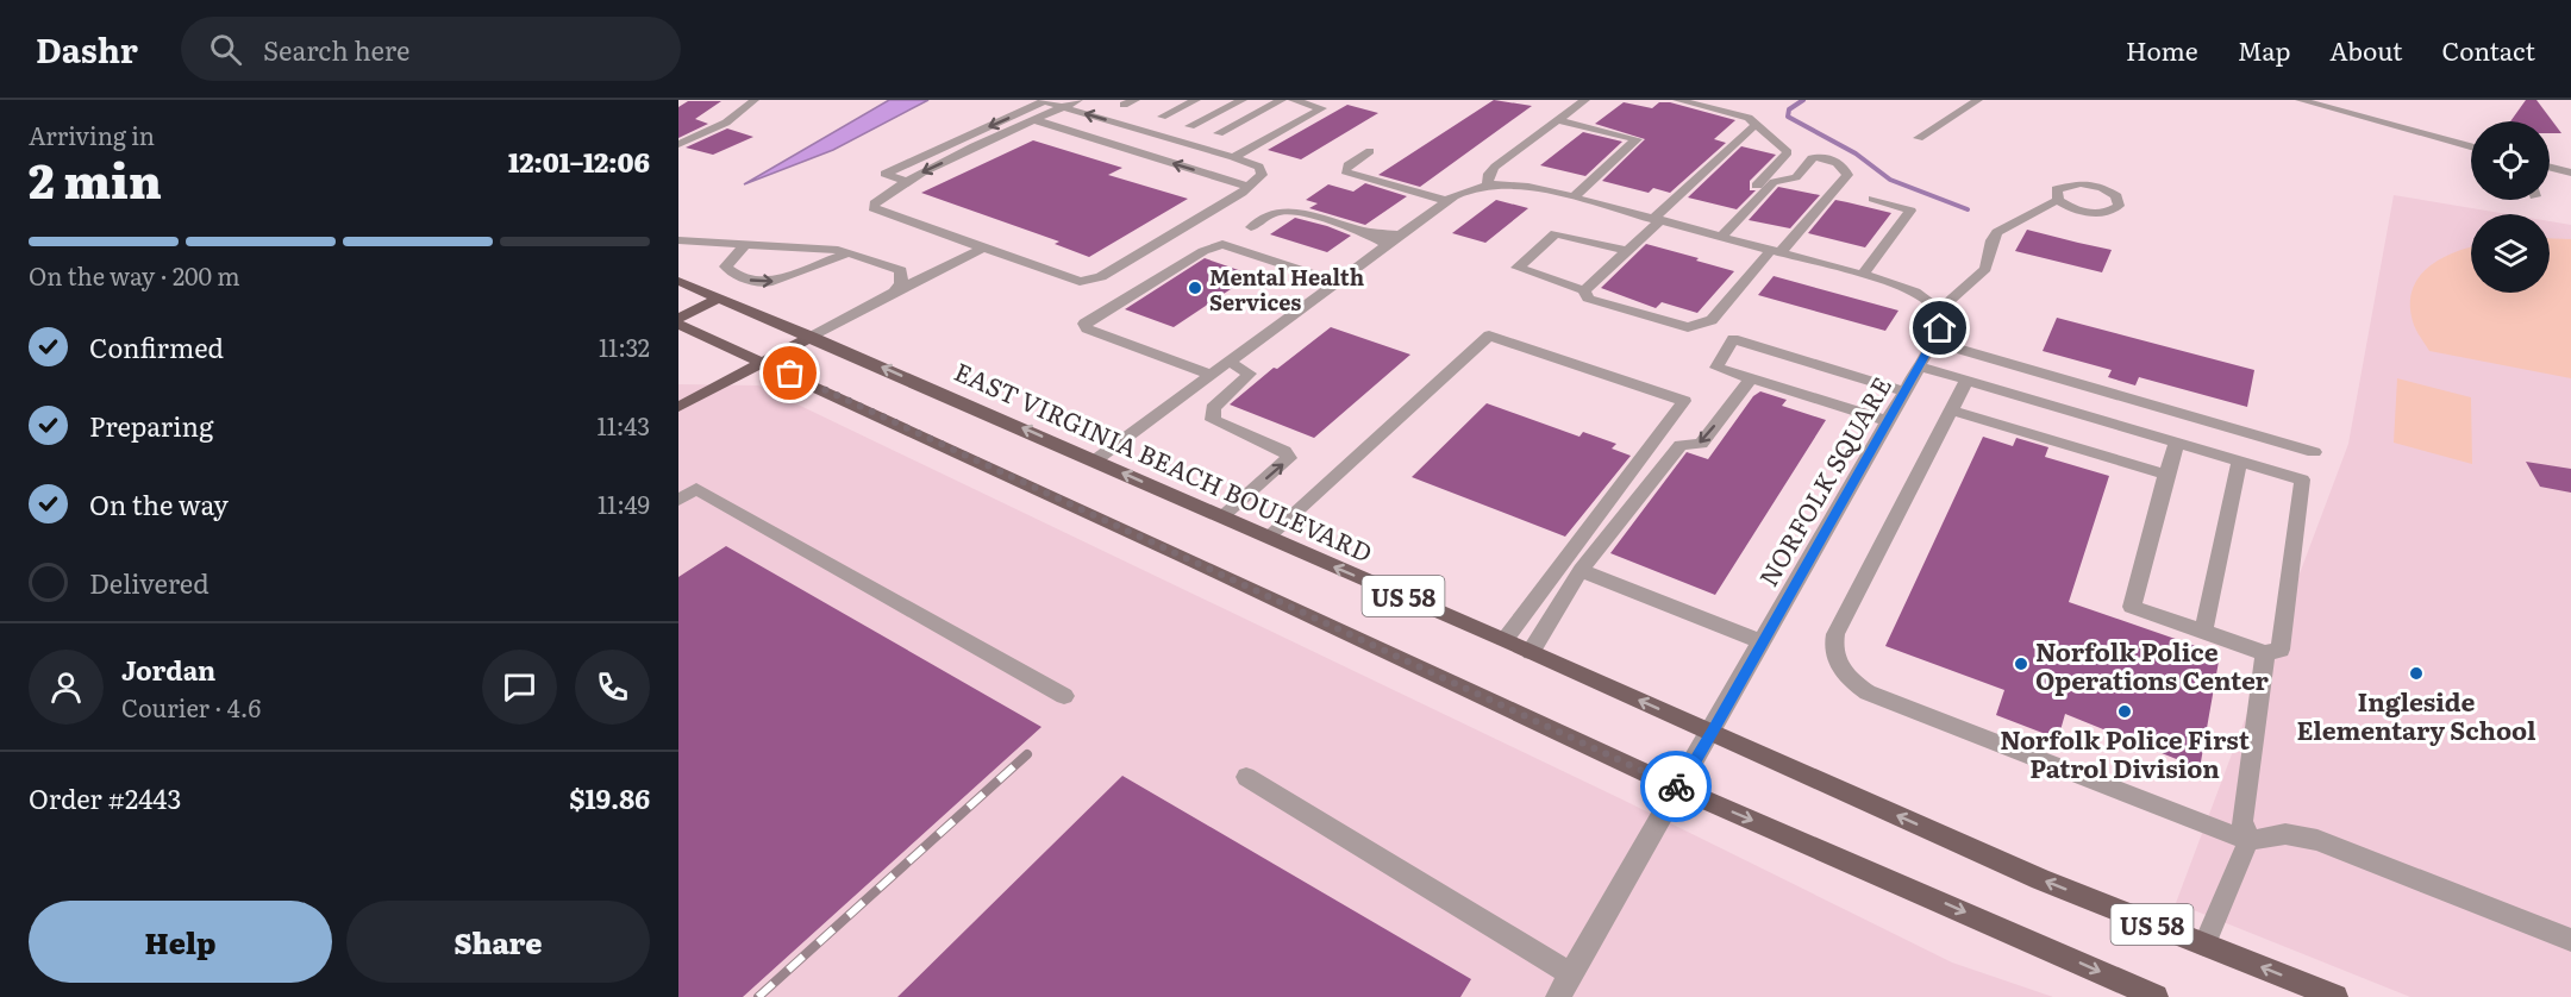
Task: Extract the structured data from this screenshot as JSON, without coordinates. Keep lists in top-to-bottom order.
{
  "streets": {
    "main road": ["EAST VIRGINIA BEACH BOULEVARD", "US 58"],
    "street": ["NORFOLK SQUARE"]
  },
  "crossings": [
    ["EAST VIRGINIA BEACH BOULEVARD", "NORFOLK SQUARE"],
    ["NORFOLK SQUARE", "US 58"]
  ],
  "places": [
    "Mental Health Services",
    "Norfolk Police Operations Center",
    "Ingleside Elementary School",
    "Norfolk Police First Patrol Division"
  ],
  "page": {
    "header": "Dashr",
    "search": "Search here",
    "nav": [
      "Home",
      "Map",
      "About",
      "Contact"
    ],
    "heading": ["2 min", "Arriving in", "12:01–12:06"],
    "panel": [
      "Jordan",
      "Courier · 4.6",
      "Order #2443",
      "$19.86"
    ],
    "bar": "On the way · 200 m",
    "list": [
      ["Confirmed", "11:32"],
      ["Preparing", "11:43"],
      ["On the way", "11:49"],
      "Delivered"
    ],
    "buttons": ["Help", "Share"]
  }
}
